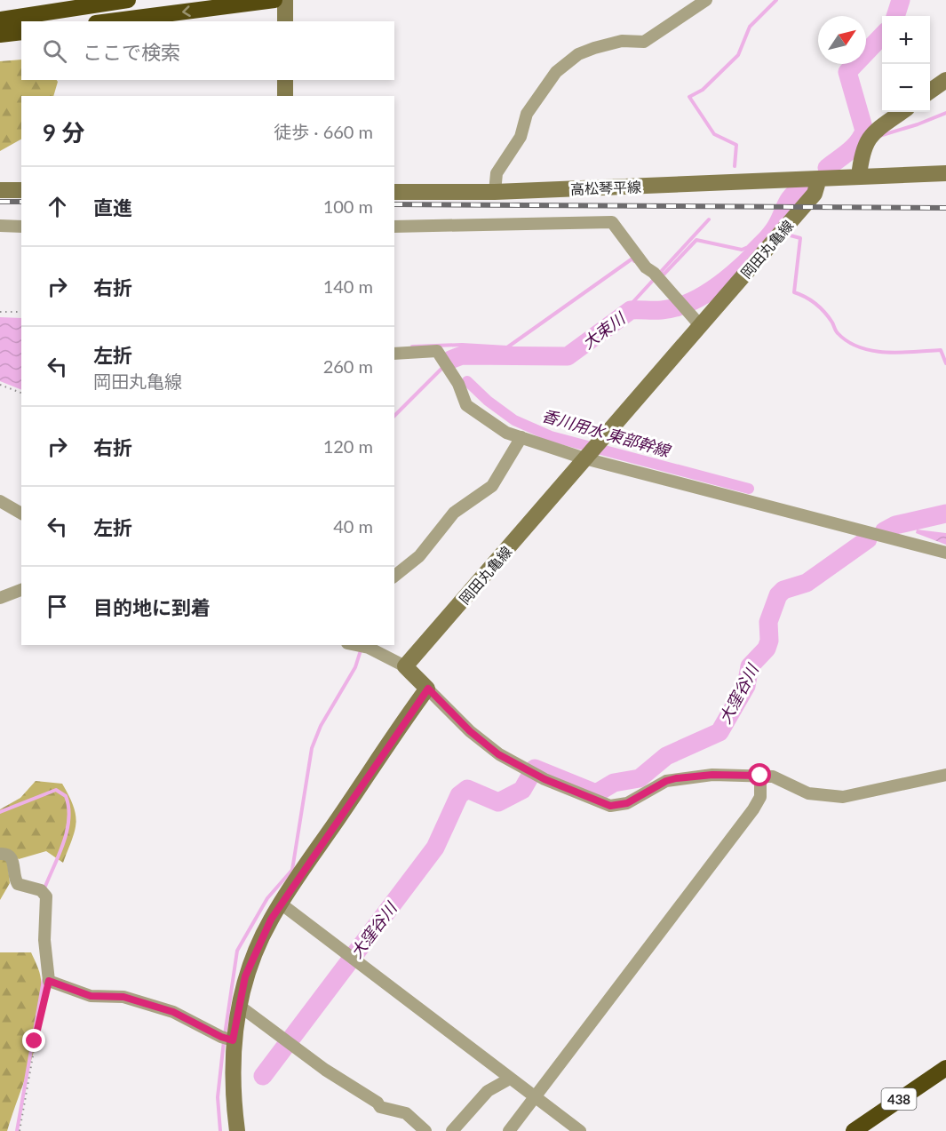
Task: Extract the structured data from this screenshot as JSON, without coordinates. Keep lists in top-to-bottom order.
{
  "streets": {
    "highway": ["438"],
    "main road": ["高松琴平線", "岡田丸亀線"]
  },
  "crossings": [
    ["高松琴平線", "岡田丸亀線"]
  ],
  "water": ["大束川", "香川用水 東部幹線", "大窪谷川"],
  "north": "top right",
  "page": {
    "map_buttons": ["+", "−"],
    "search": "ここで検索",
    "heading": ["9 分", "徒歩 · 660 m"],
    "list": [
      ["直進", "100 m"],
      ["右折", "140 m"],
      ["左折", "岡田丸亀線", "260 m"],
      ["右折", "120 m"],
      ["左折", "40 m"],
      "目的地に到着"
    ]
  }
}
